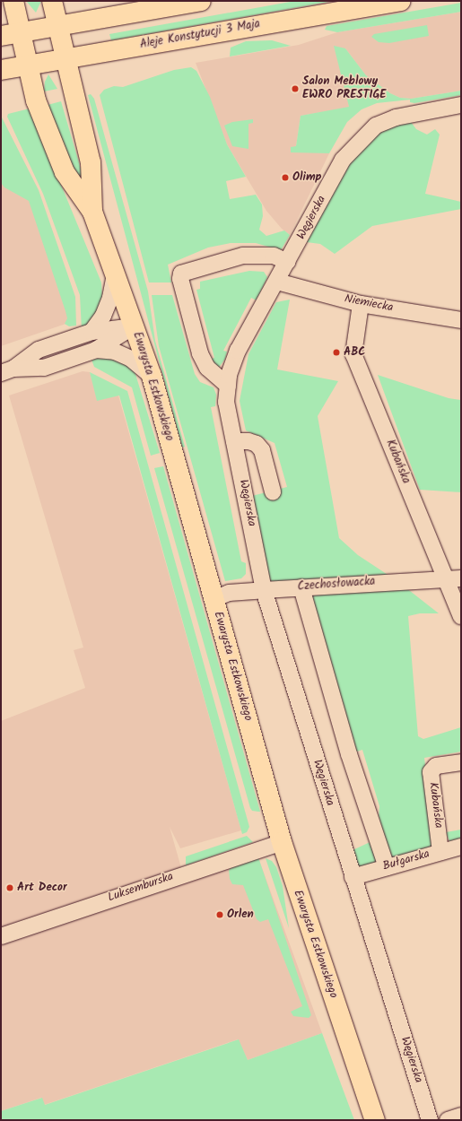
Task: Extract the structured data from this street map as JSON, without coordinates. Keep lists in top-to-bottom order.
{
  "streets": {
    "main road": ["Aleje Konstytucji 3 Maja", "Ewarysta Estkowskiego"],
    "street": [
      "Węgierska",
      "Niemiecka",
      "Kubańska",
      "Czechosłowacka",
      "Bułgarska",
      "Luksemburska"
    ]
  },
  "crossings": [
    ["Aleje Konstytucji 3 Maja", "Ewarysta Estkowskiego"],
    ["Węgierska", "Niemiecka"],
    ["Węgierska", "Czechosłowacka"],
    ["Węgierska", "Bułgarska"],
    ["Niemiecka", "Kubańska"],
    ["Ewarysta Estkowskiego", "Czechosłowacka"],
    ["Ewarysta Estkowskiego", "Luksemburska"],
    ["Kubańska", "Czechosłowacka"],
    ["Kubańska", "Bułgarska"]
  ],
  "places": [
    "Salon Meblowy EWRO PRESTIGE",
    "Olimp",
    "ABC",
    "Art Decor",
    "Orlen"
  ]
}
